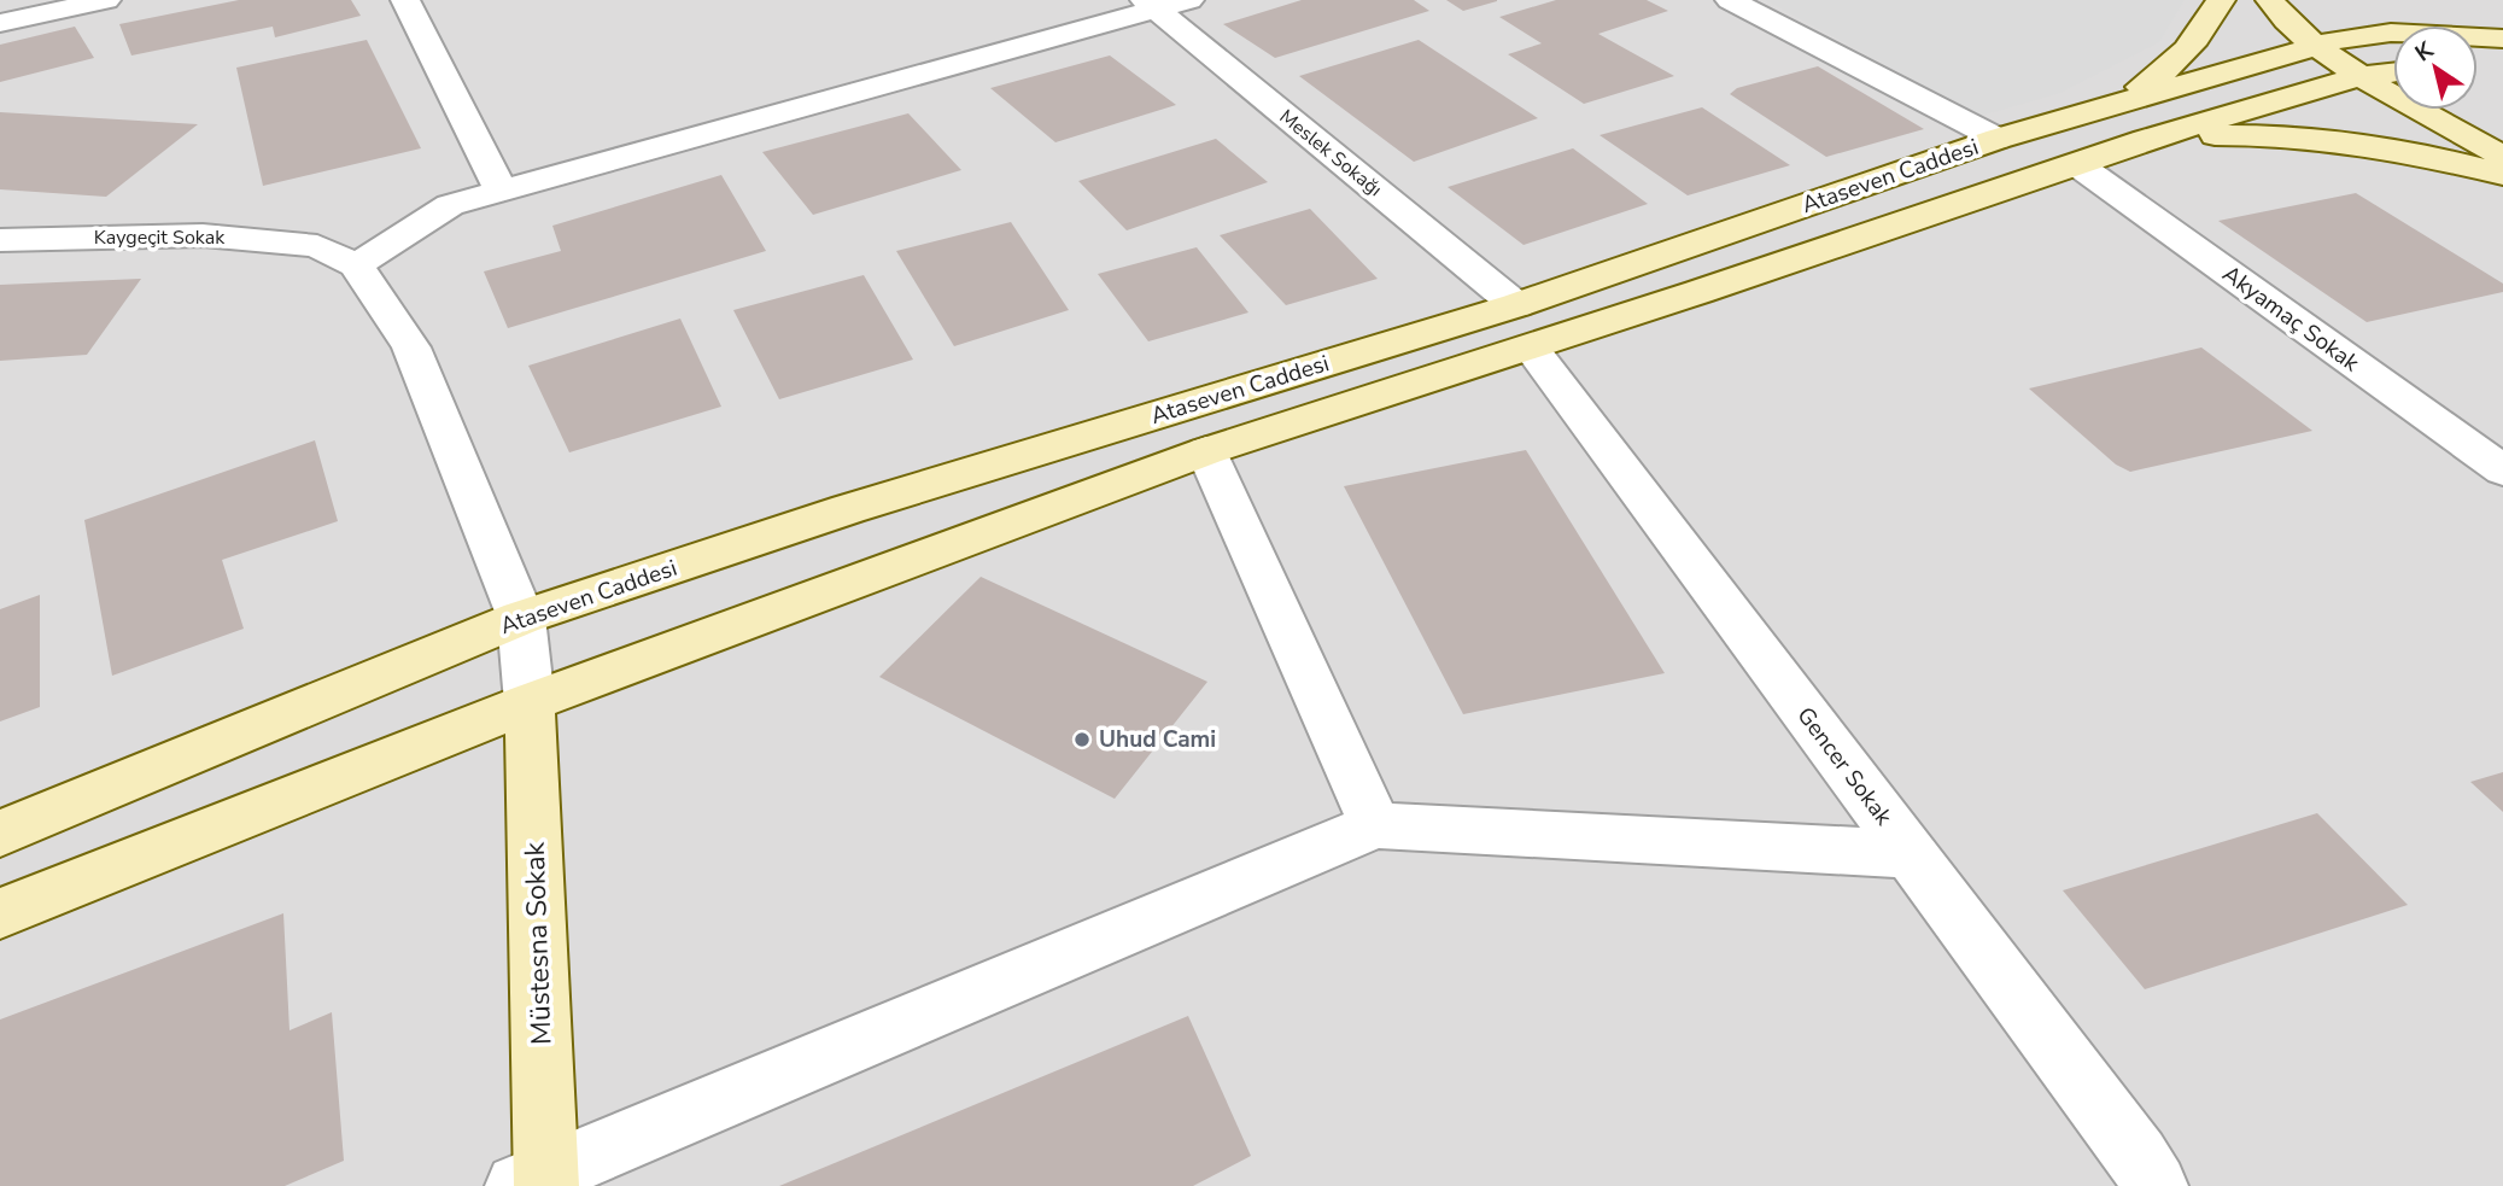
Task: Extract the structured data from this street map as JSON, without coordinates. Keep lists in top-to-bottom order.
{
  "streets": {
    "main road": ["Ataseven Caddesi", "Müstesna Sokak"],
    "street": [
      "Meslek Sokağı",
      "Kaygeçit Sokak",
      "Akyamaç Sokak",
      "Gencer Sokak"
    ]
  },
  "crossings": [
    ["Meslek Sokağı", "Ataseven Caddesi"],
    ["Meslek Sokağı", "Gencer Sokak"],
    ["Ataseven Caddesi", "Akyamaç Sokak"],
    ["Ataseven Caddesi", "Gencer Sokak"],
    ["Ataseven Caddesi", "Müstesna Sokak"]
  ],
  "places": ["Uhud Cami"],
  "north": "top left"
}
